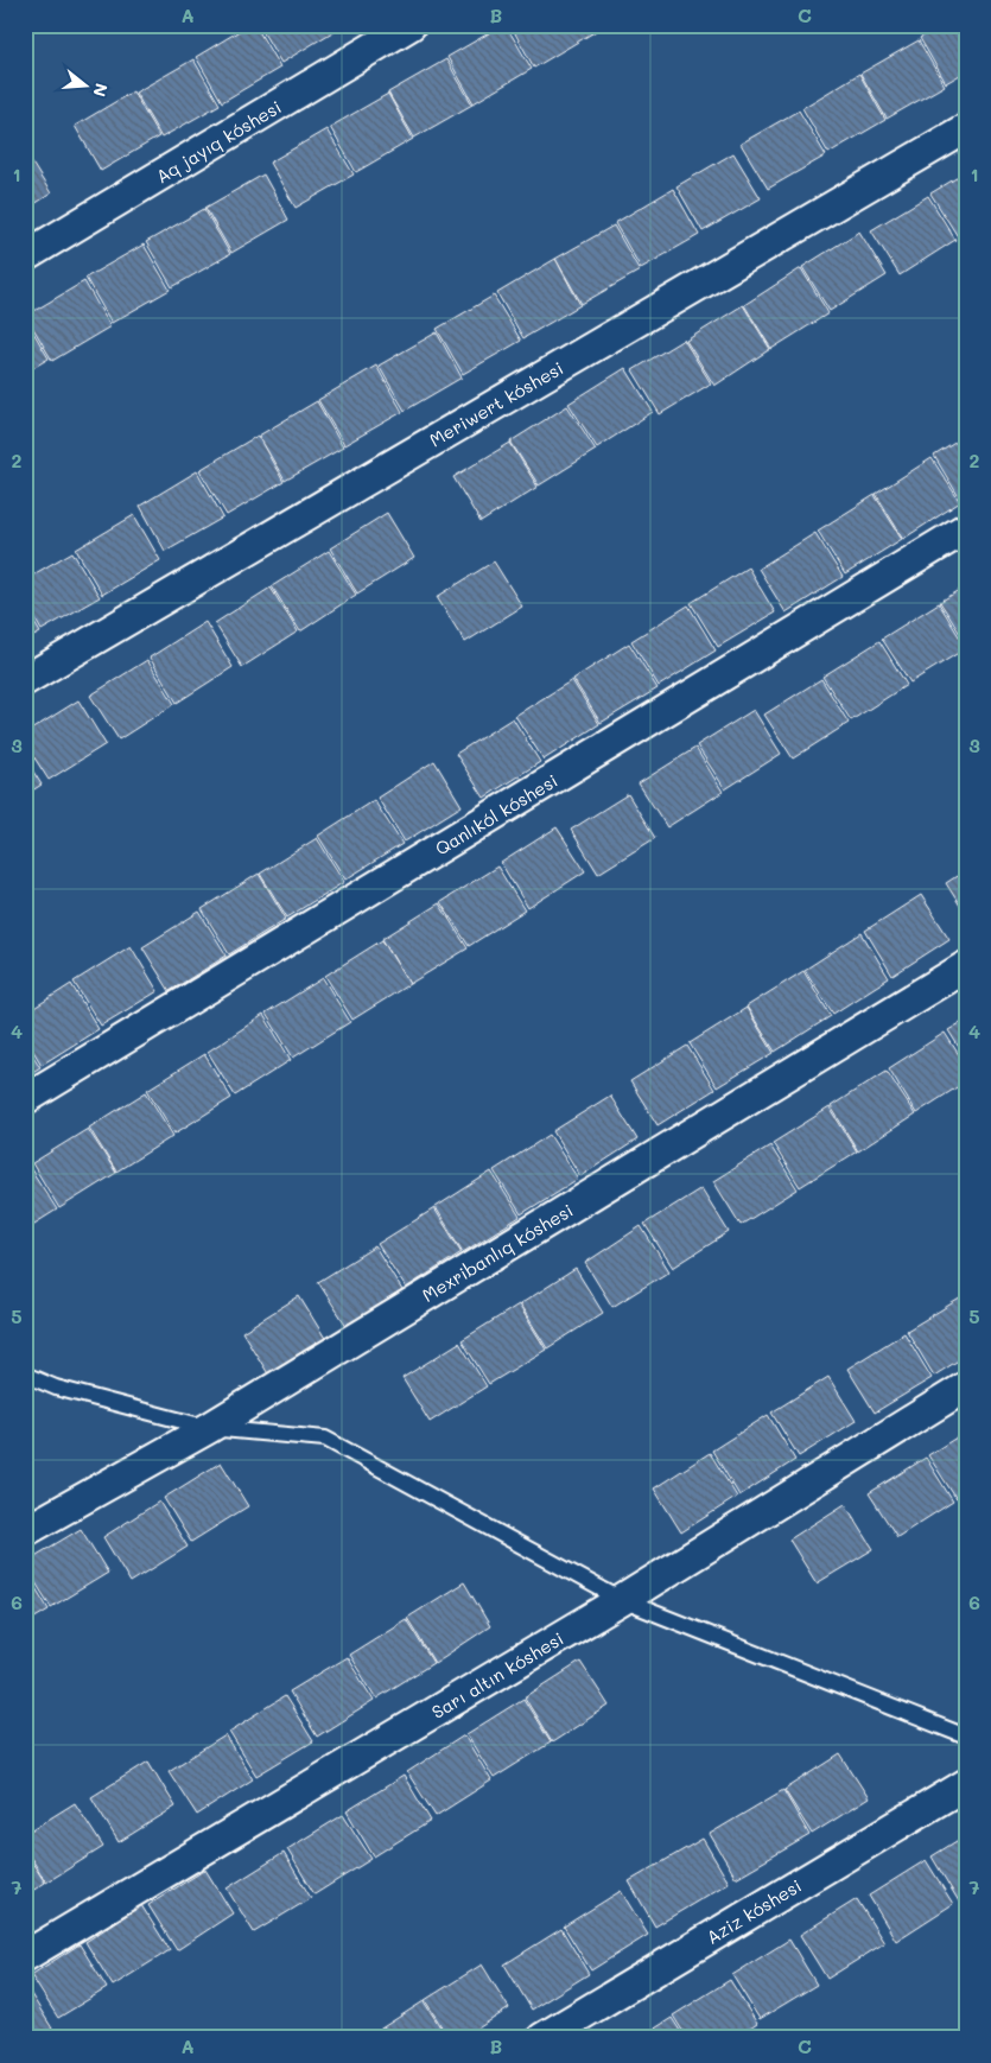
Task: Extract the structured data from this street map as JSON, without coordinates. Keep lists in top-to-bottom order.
{
  "streets": {
    "street": [
      "Aq jayıq kóshesi",
      "Meriwert kóshesi",
      "Qanlıkól kóshesi",
      "Mexribanlıq kóshesi",
      "Sarı altın kóshesi",
      "Aziz kóshesi"
    ]
  },
  "north": "right",
  "grid": {
    "columns": ["A", "B", "C"],
    "rows": [
      "1",
      "2",
      "3",
      "4",
      "5",
      "6",
      "7"
    ]
  }
}
